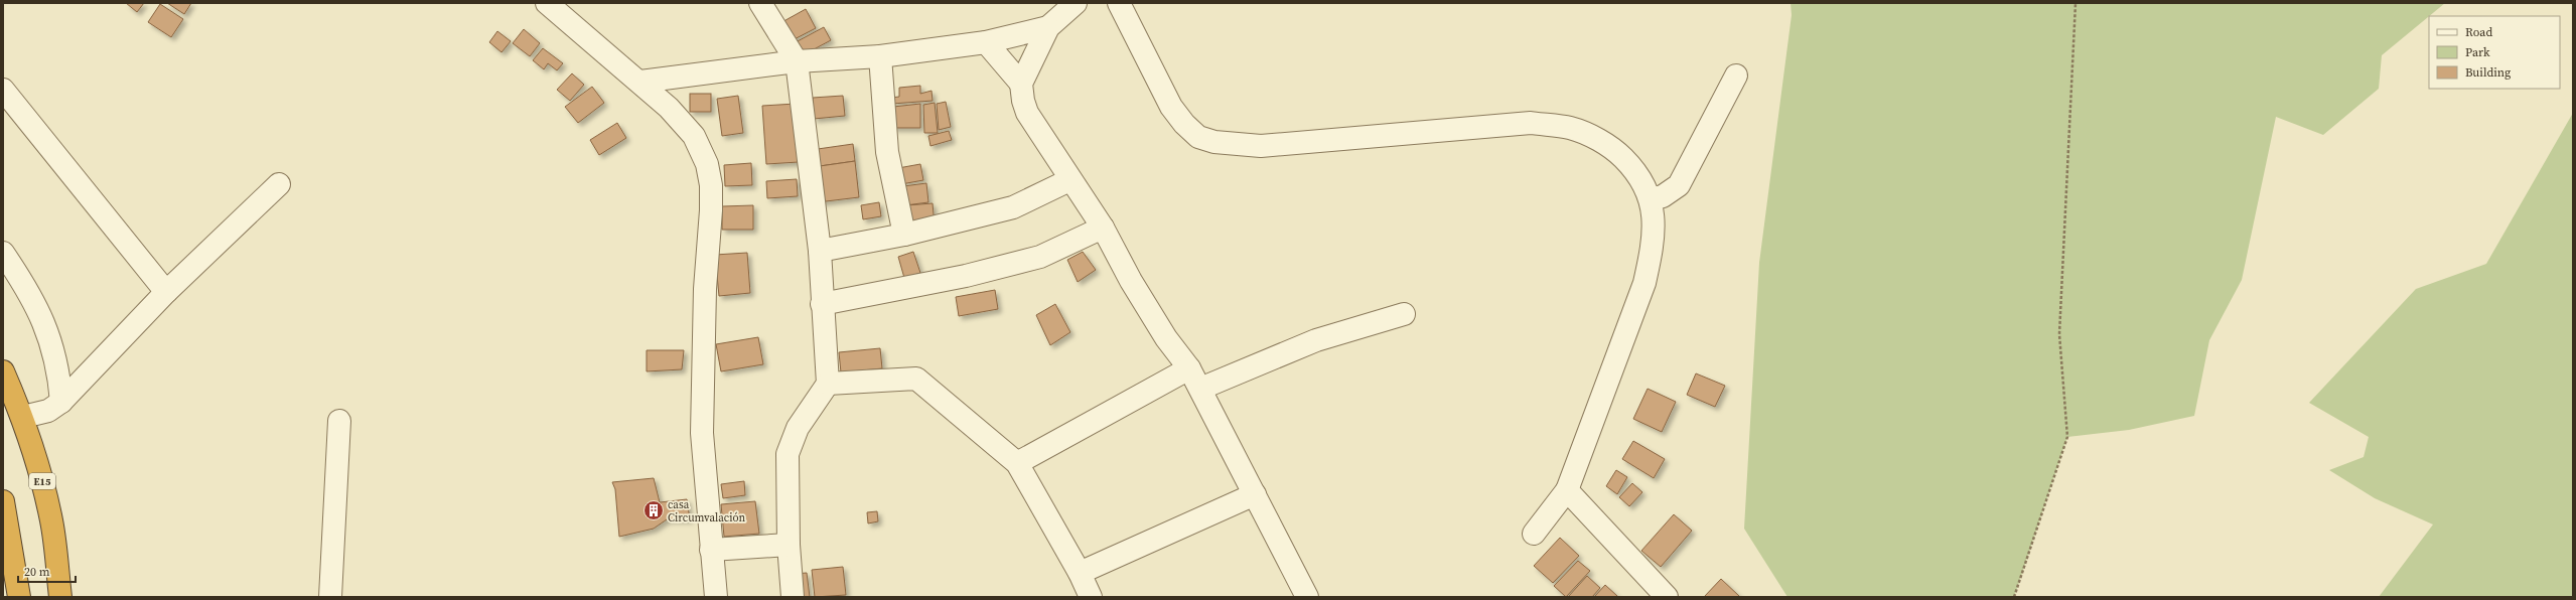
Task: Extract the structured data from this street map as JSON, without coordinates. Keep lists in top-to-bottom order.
{
  "streets": {
    "highway": ["E15"]
  },
  "places": {
    "building": ["casa Circumvalación"]
  },
  "legend": ["Road", "Park", "Building"],
  "scale_bar": "20 m"
}
